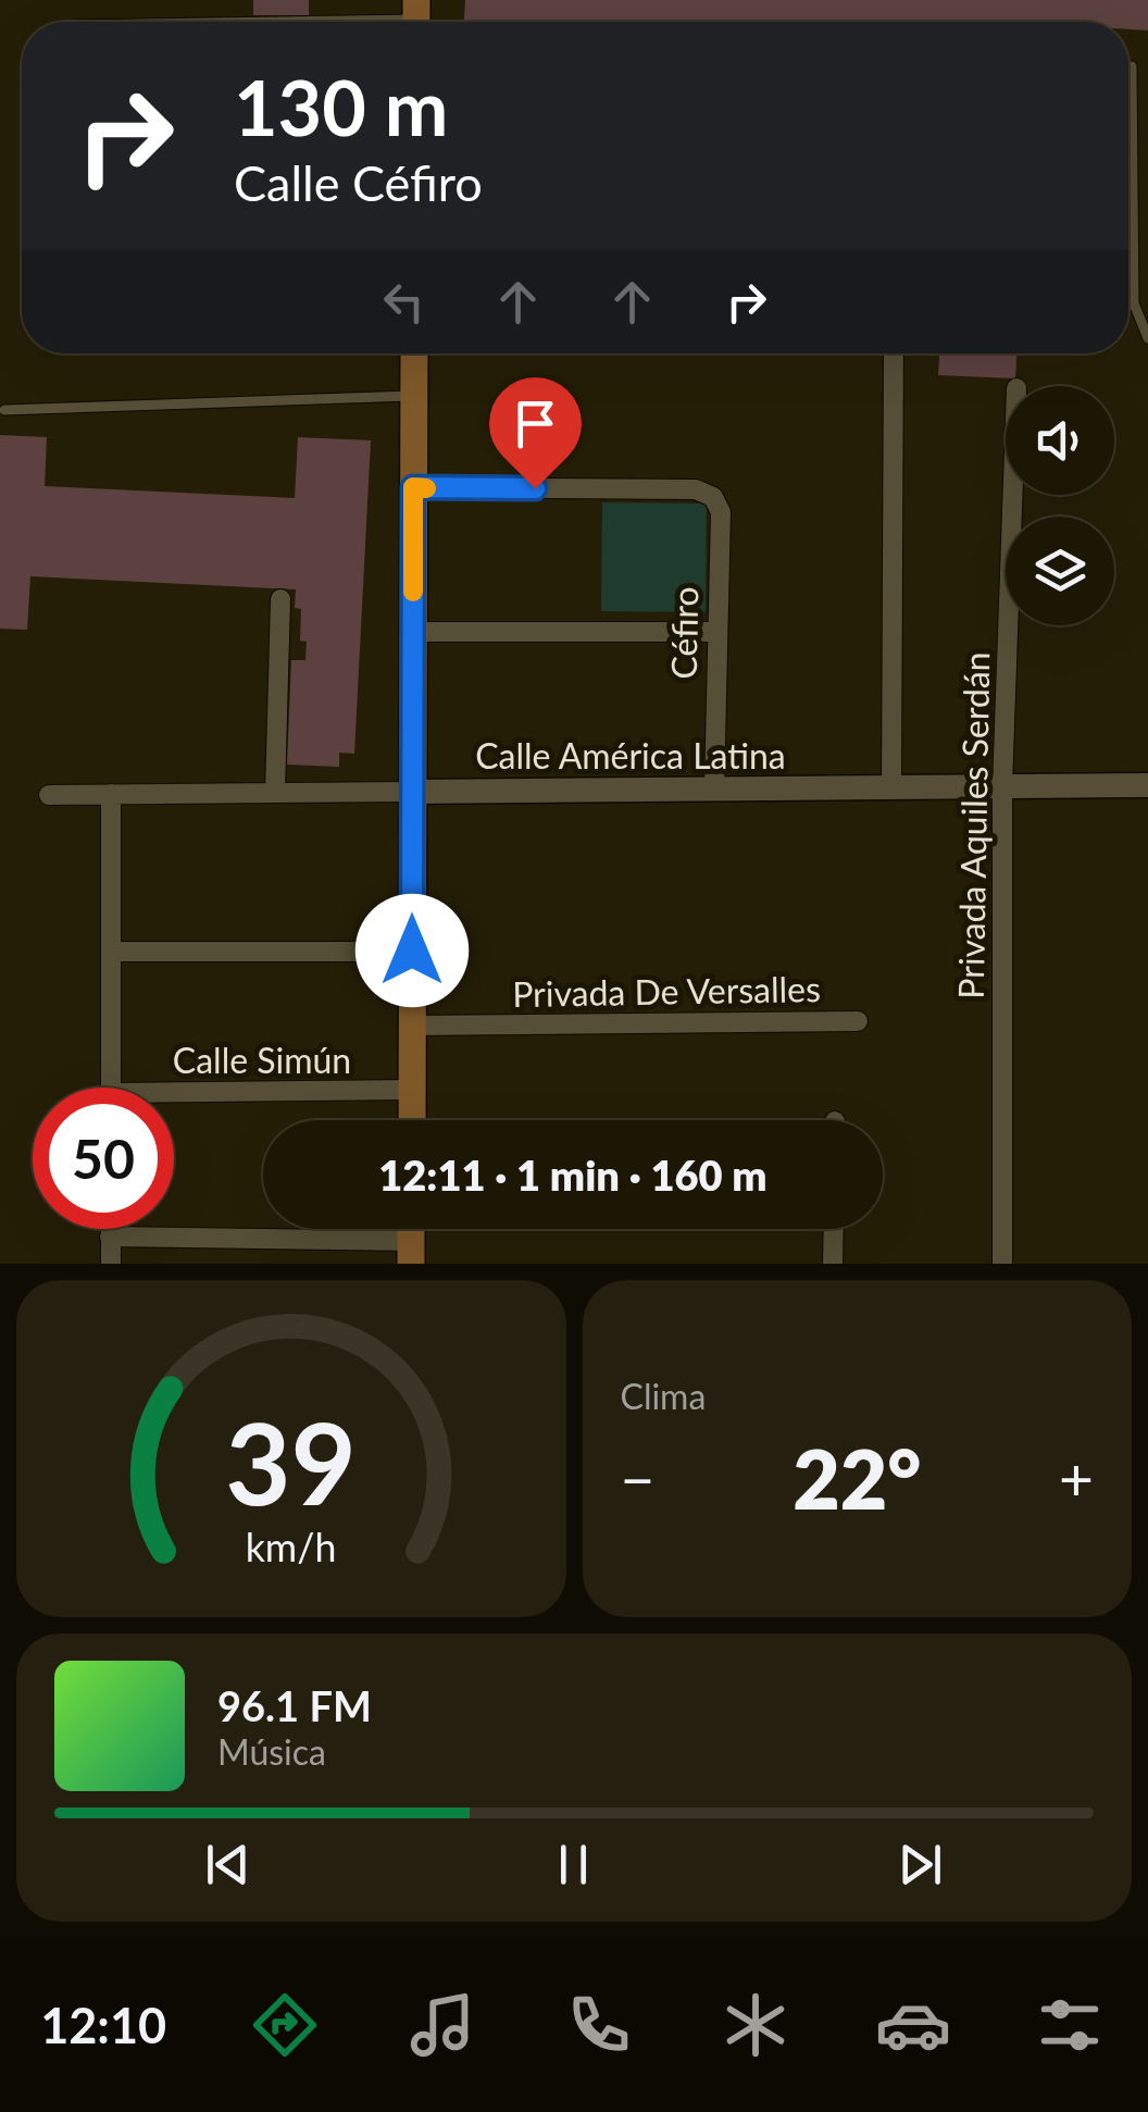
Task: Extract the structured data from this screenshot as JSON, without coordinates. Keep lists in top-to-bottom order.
{
  "streets": {
    "street": [
      "Céfiro",
      "Calle América Latina",
      "Privada Aquiles Serdán",
      "Privada De Versalles",
      "Calle Simún"
    ]
  },
  "crossings": [
    ["Céfiro", "Calle América Latina"],
    ["Calle América Latina", "Privada Aquiles Serdán"]
  ],
  "page": {
    "turn": ["130 m", "Calle Céfiro"],
    "limit": "50",
    "trip": "12:11 · 1 min · 160 m",
    "tile": "Clima",
    "heat": ["−", "22°", "+"],
    "song": ["96.1 FM", "Música"],
    "tabs": "12:10",
    "gauge": ["39", "km/h"]
  }
}
